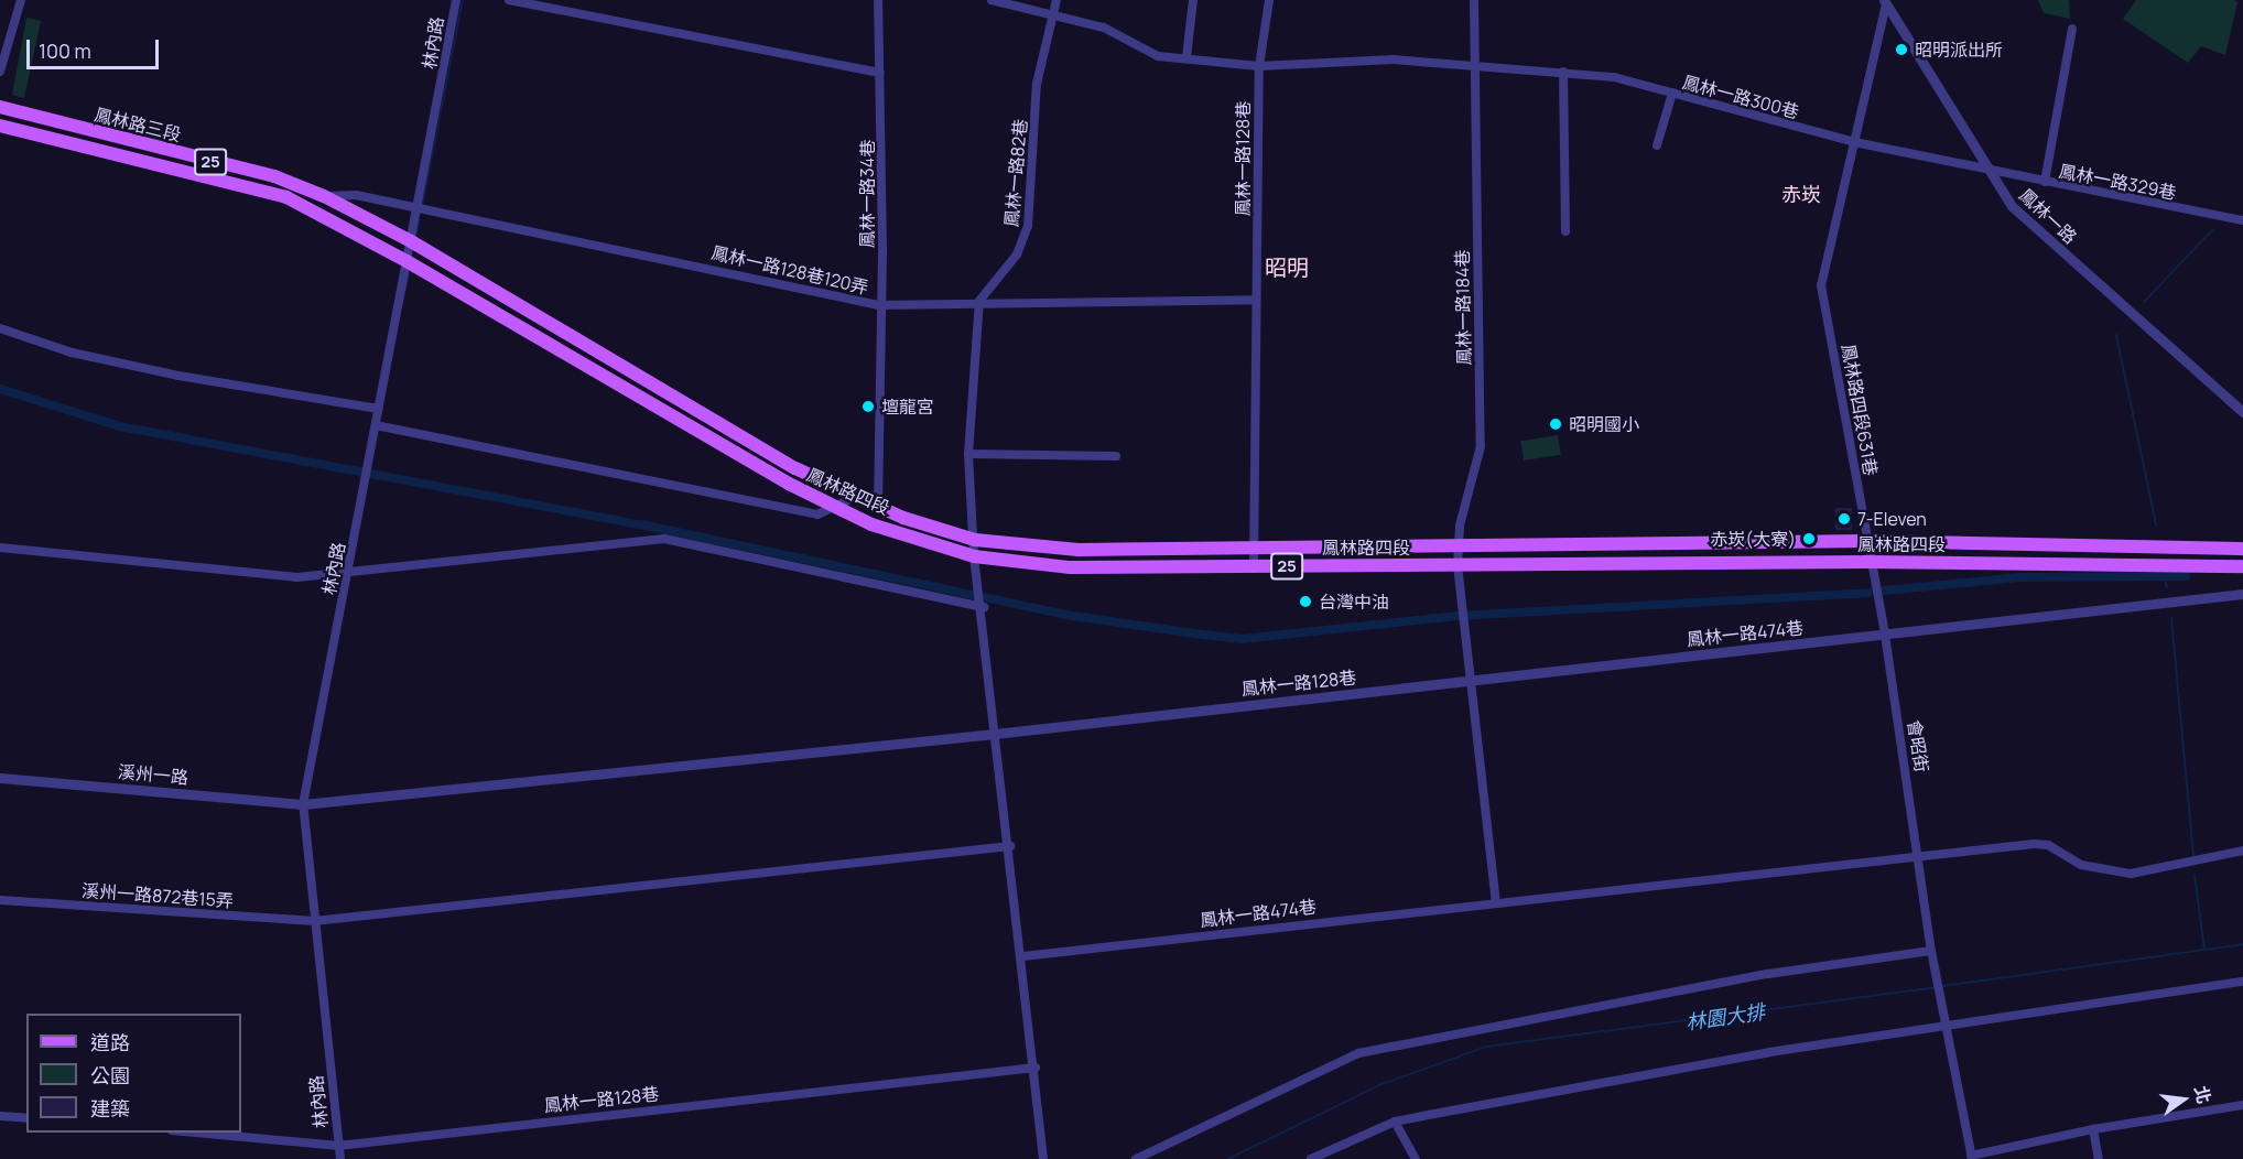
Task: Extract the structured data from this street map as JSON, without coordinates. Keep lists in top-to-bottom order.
{
  "streets": {
    "main road": ["鳳林路三段", "25", "鳳林路四段"],
    "street": [
      "林內路",
      "鳳林一路300巷",
      "鳳林一路128巷",
      "鳳林一路82巷",
      "鳳林一路329巷",
      "鳳林一路34巷",
      "鳳林一路",
      "鳳林一路128巷120弄",
      "鳳林一路184巷",
      "鳳林路四段631巷",
      "鳳林一路474巷",
      "會昭街",
      "溪州一路",
      "溪州一路872巷15弄"
    ]
  },
  "crossings": [
    ["林內路", "鳳林路三段"],
    ["林內路", "鳳林一路128巷"],
    ["林內路", "鳳林一路128巷120弄"],
    ["林內路", "鳳林路四段"],
    ["林內路", "溪州一路"],
    ["林內路", "溪州一路872巷15弄"],
    ["鳳林一路300巷", "鳳林一路329巷"],
    ["鳳林一路300巷", "鳳林一路"],
    ["鳳林一路300巷", "鳳林路四段631巷"],
    ["鳳林路三段", "鳳林一路128巷120弄"],
    ["鳳林路三段", "鳳林路四段"],
    ["鳳林一路128巷", "鳳林一路128巷120弄"],
    ["鳳林一路128巷", "鳳林路四段"],
    ["鳳林一路128巷", "鳳林一路474巷"],
    ["鳳林一路128巷", "溪州一路"],
    ["鳳林一路82巷", "鳳林一路128巷120弄"],
    ["鳳林一路329巷", "鳳林一路"],
    ["鳳林一路34巷", "鳳林一路128巷120弄"],
    ["鳳林一路34巷", "鳳林路四段"],
    ["鳳林一路184巷", "鳳林路四段"],
    ["鳳林路四段631巷", "鳳林路四段"],
    ["鳳林路四段631巷", "會昭街"],
    ["鳳林路四段", "會昭街"],
    ["鳳林一路474巷", "會昭街"]
  ],
  "districts": ["赤崁", "昭明"],
  "water": ["林園大排"],
  "places": [
    "昭明派出所",
    "壇龍宮",
    "昭明國小",
    "7-Eleven",
    "赤崁(大寮)",
    "台灣中油"
  ],
  "legend": ["道路", "公園", "建築"],
  "scale_bar": "100 m",
  "north": "right"
}
